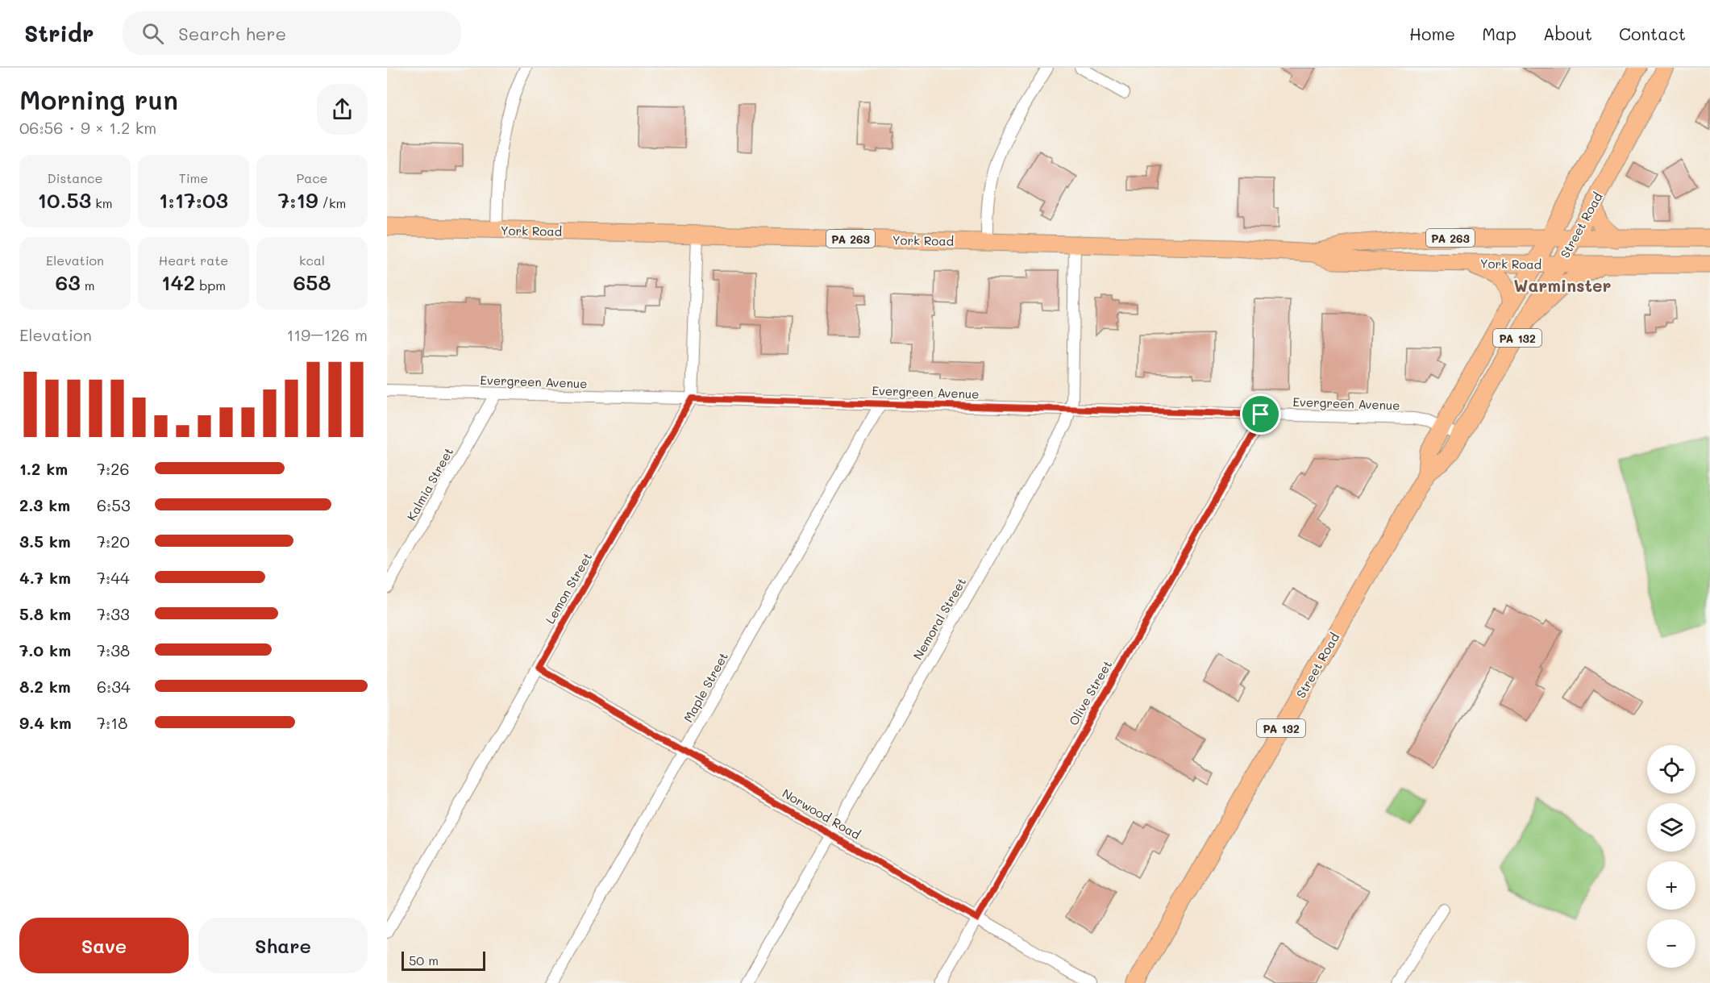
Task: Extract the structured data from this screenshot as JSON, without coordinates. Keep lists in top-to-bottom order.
{
  "streets": {
    "main road": [
      "Street Road",
      "York Road",
      "PA 263",
      "PA 132"
    ],
    "street": [
      "Evergreen Avenue",
      "Kalmia Street",
      "Lemon Street",
      "Nemoral Street",
      "Maple Street",
      "Olive Street",
      "Norwood Road"
    ]
  },
  "crossings": [
    ["Street Road", "York Road"],
    ["Street Road", "Evergreen Avenue"],
    ["York Road", "Lemon Street"],
    ["York Road", "Nemoral Street"],
    ["Evergreen Avenue", "Kalmia Street"],
    ["Evergreen Avenue", "Lemon Street"],
    ["Evergreen Avenue", "Nemoral Street"],
    ["Evergreen Avenue", "Maple Street"],
    ["Evergreen Avenue", "Olive Street"],
    ["Lemon Street", "Norwood Road"],
    ["Nemoral Street", "Norwood Road"],
    ["Maple Street", "Norwood Road"],
    ["Olive Street", "Norwood Road"]
  ],
  "districts": ["Warminster"],
  "scale_bar": "50 m",
  "page": {
    "header": "Stridr",
    "search": "Search here",
    "nav": [
      "Home",
      "Map",
      "About",
      "Contact"
    ],
    "heading": ["Morning run", "06:56 · 9 × 1.2 km"],
    "stats": [
      ["Distance", "10.53 km"],
      ["Time", "1:17:03"],
      ["Pace", "7:19 /km"],
      ["Elevation", "63 m"],
      ["Heart rate", "142 bpm"],
      ["kcal", "658"]
    ],
    "chart": ["Elevation", "119–126 m"],
    "list": [
      {
        "name": "1.2 km",
        "note": "7:26"
      },
      {
        "name": "2.3 km",
        "note": "6:53"
      },
      {
        "name": "3.5 km",
        "note": "7:20"
      },
      {
        "name": "4.7 km",
        "note": "7:44"
      },
      {
        "name": "5.8 km",
        "note": "7:33"
      },
      {
        "name": "7.0 km",
        "note": "7:38"
      },
      {
        "name": "8.2 km",
        "note": "6:34"
      },
      {
        "name": "9.4 km",
        "note": "7:18"
      }
    ],
    "map_buttons": ["+", "−"],
    "buttons": ["Save", "Share"],
    "scale": "50 m"
  }
}
